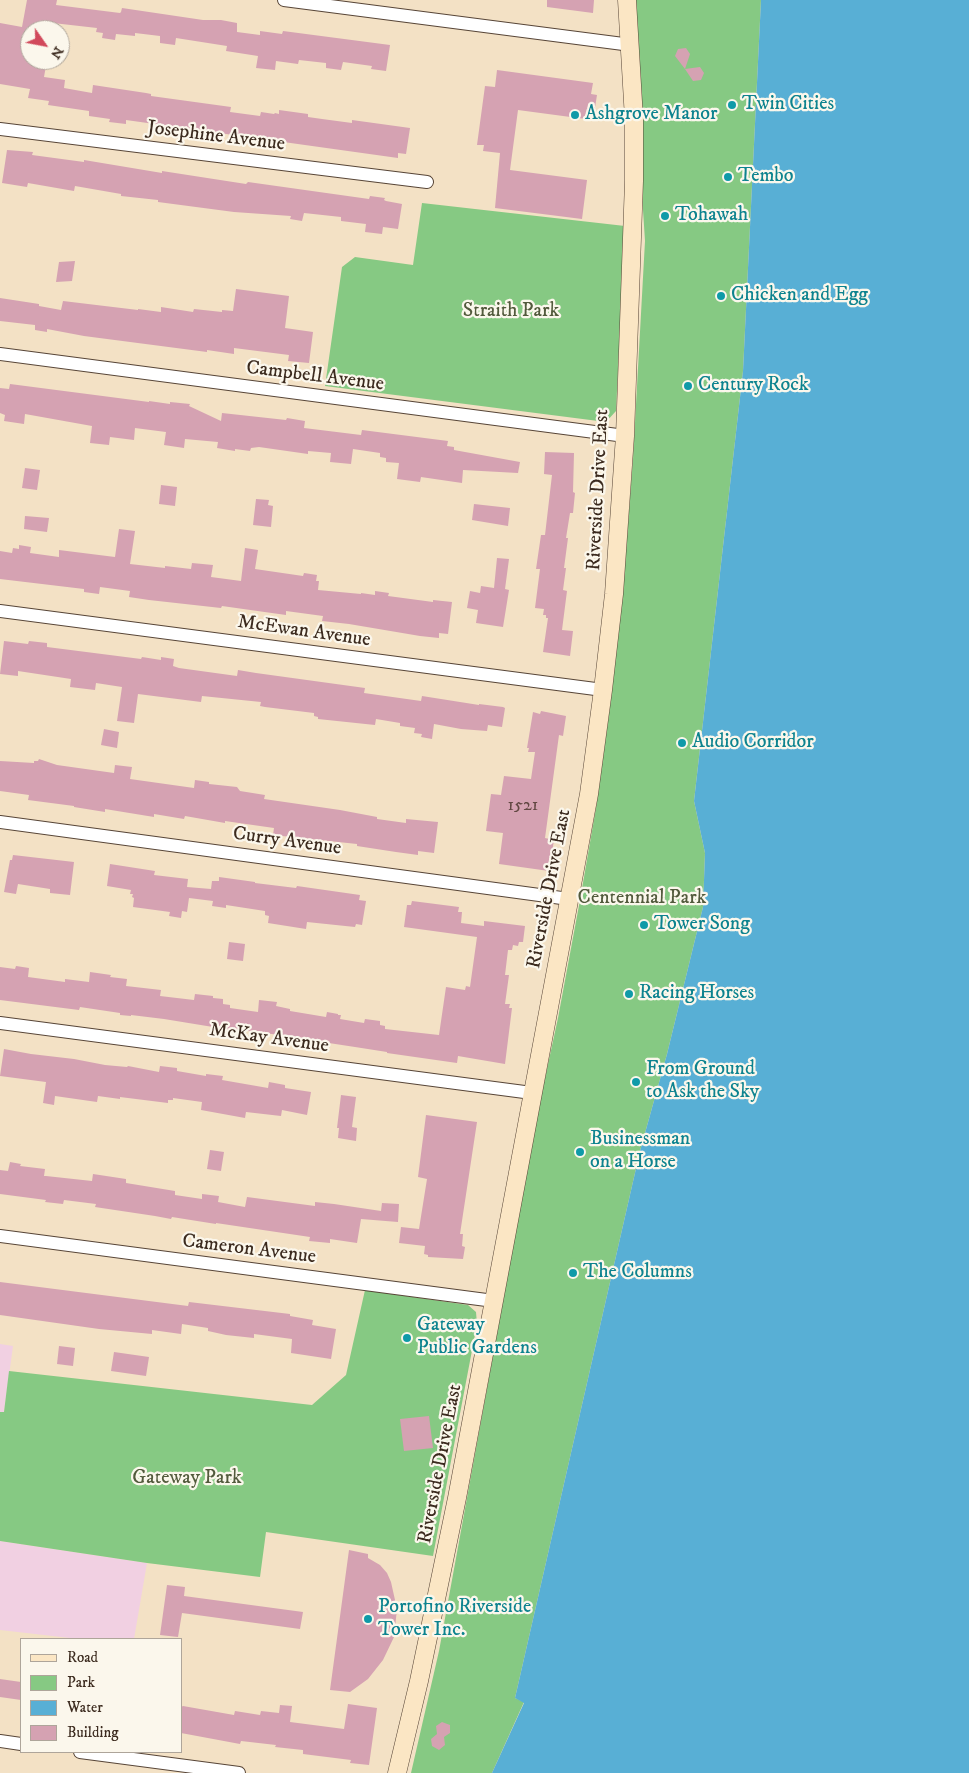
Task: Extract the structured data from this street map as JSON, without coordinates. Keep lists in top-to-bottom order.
{
  "streets": {
    "main road": ["Riverside Drive East"],
    "street": [
      "Josephine Avenue",
      "Campbell Avenue",
      "McEwan Avenue",
      "Curry Avenue",
      "McKay Avenue",
      "Cameron Avenue"
    ]
  },
  "crossings": [
    ["Campbell Avenue", "Riverside Drive East"],
    ["Riverside Drive East", "McEwan Avenue"],
    ["Riverside Drive East", "Curry Avenue"],
    ["Riverside Drive East", "McKay Avenue"],
    ["Riverside Drive East", "Cameron Avenue"]
  ],
  "parks": ["Straith Park", "Centennial Park", "Gateway Park"],
  "places": [
    "Twin Cities",
    "Ashgrove Manor",
    "Tembo",
    "Tohawah",
    "Chicken and Egg",
    "Century Rock",
    "Audio Corridor",
    "Tower Song",
    "Racing Horses",
    "From Ground to Ask the Sky",
    "Businessman on a Horse",
    "The Columns",
    "Gateway Public Gardens",
    "Portofino Riverside Tower Inc."
  ],
  "house_numbers": ["1521"],
  "legend": [
    "Road",
    "Park",
    "Water",
    "Building"
  ],
  "north": "bottom right"
}
